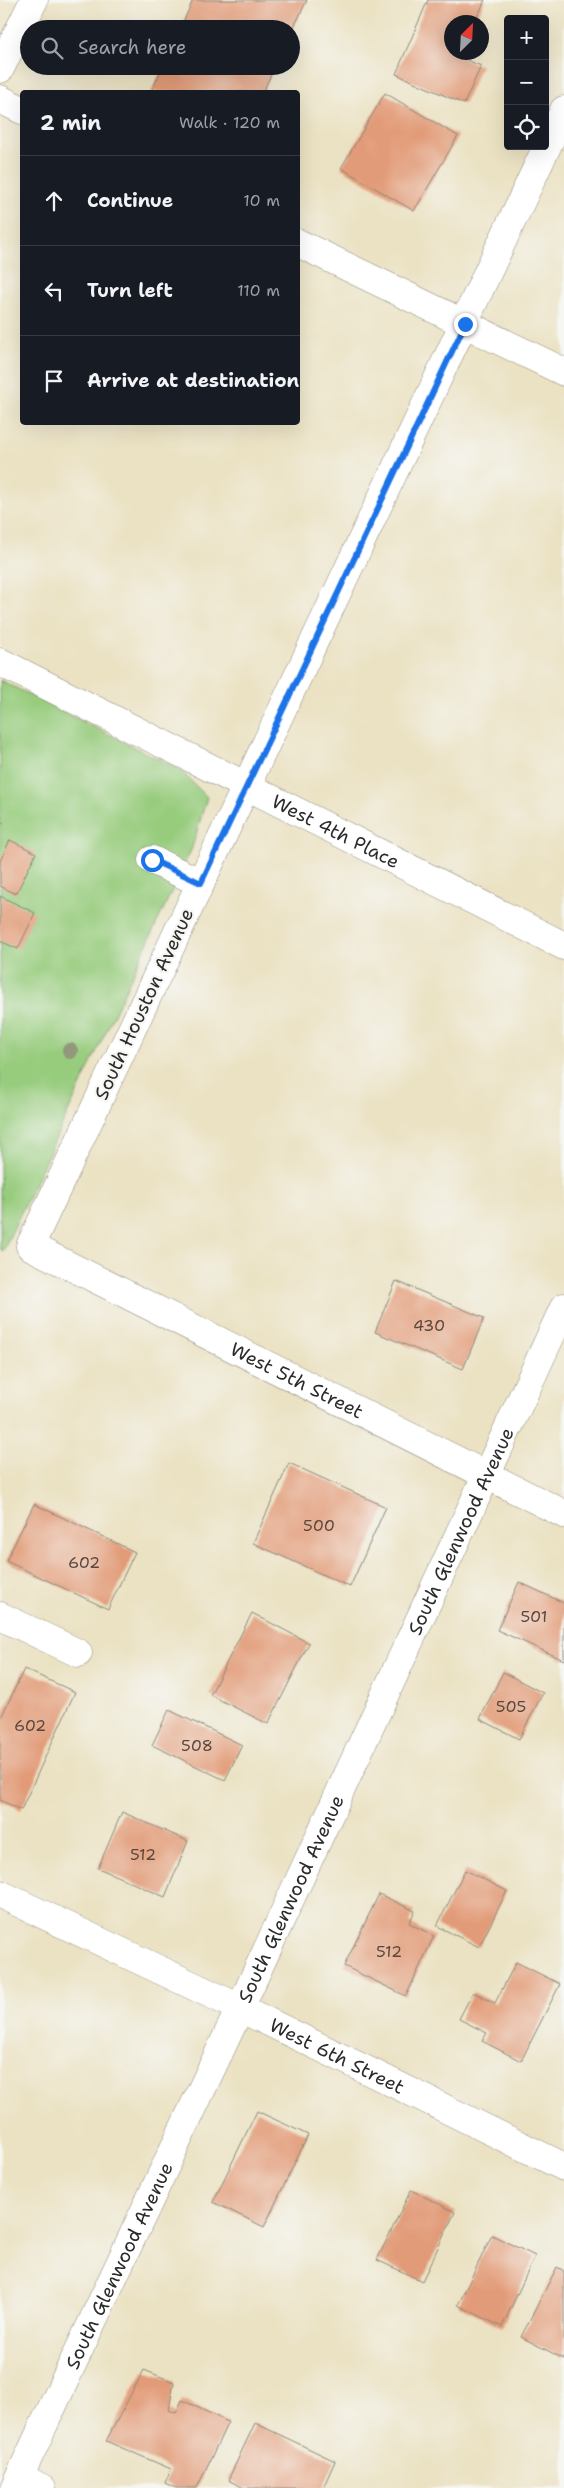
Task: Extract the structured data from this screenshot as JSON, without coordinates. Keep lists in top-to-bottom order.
{
  "streets": {
    "street": [
      "West 4th Place",
      "South Houston Avenue",
      "West 5th Street",
      "South Glenwood Avenue",
      "West 6th Street"
    ]
  },
  "crossings": [
    ["West 4th Place", "South Houston Avenue"],
    ["South Houston Avenue", "West 5th Street"],
    ["West 5th Street", "South Glenwood Avenue"],
    ["South Glenwood Avenue", "West 6th Street"]
  ],
  "house_numbers": [
    "430",
    "500",
    "602",
    "501",
    "505",
    "602",
    "508",
    "512",
    "512"
  ],
  "north": "top right",
  "page": {
    "map_buttons": ["+", "−"],
    "search": "Search here",
    "heading": ["2 min", "Walk · 120 m"],
    "list": [
      ["Continue", "10 m"],
      ["Turn left", "110 m"],
      "Arrive at destination"
    ]
  }
}
